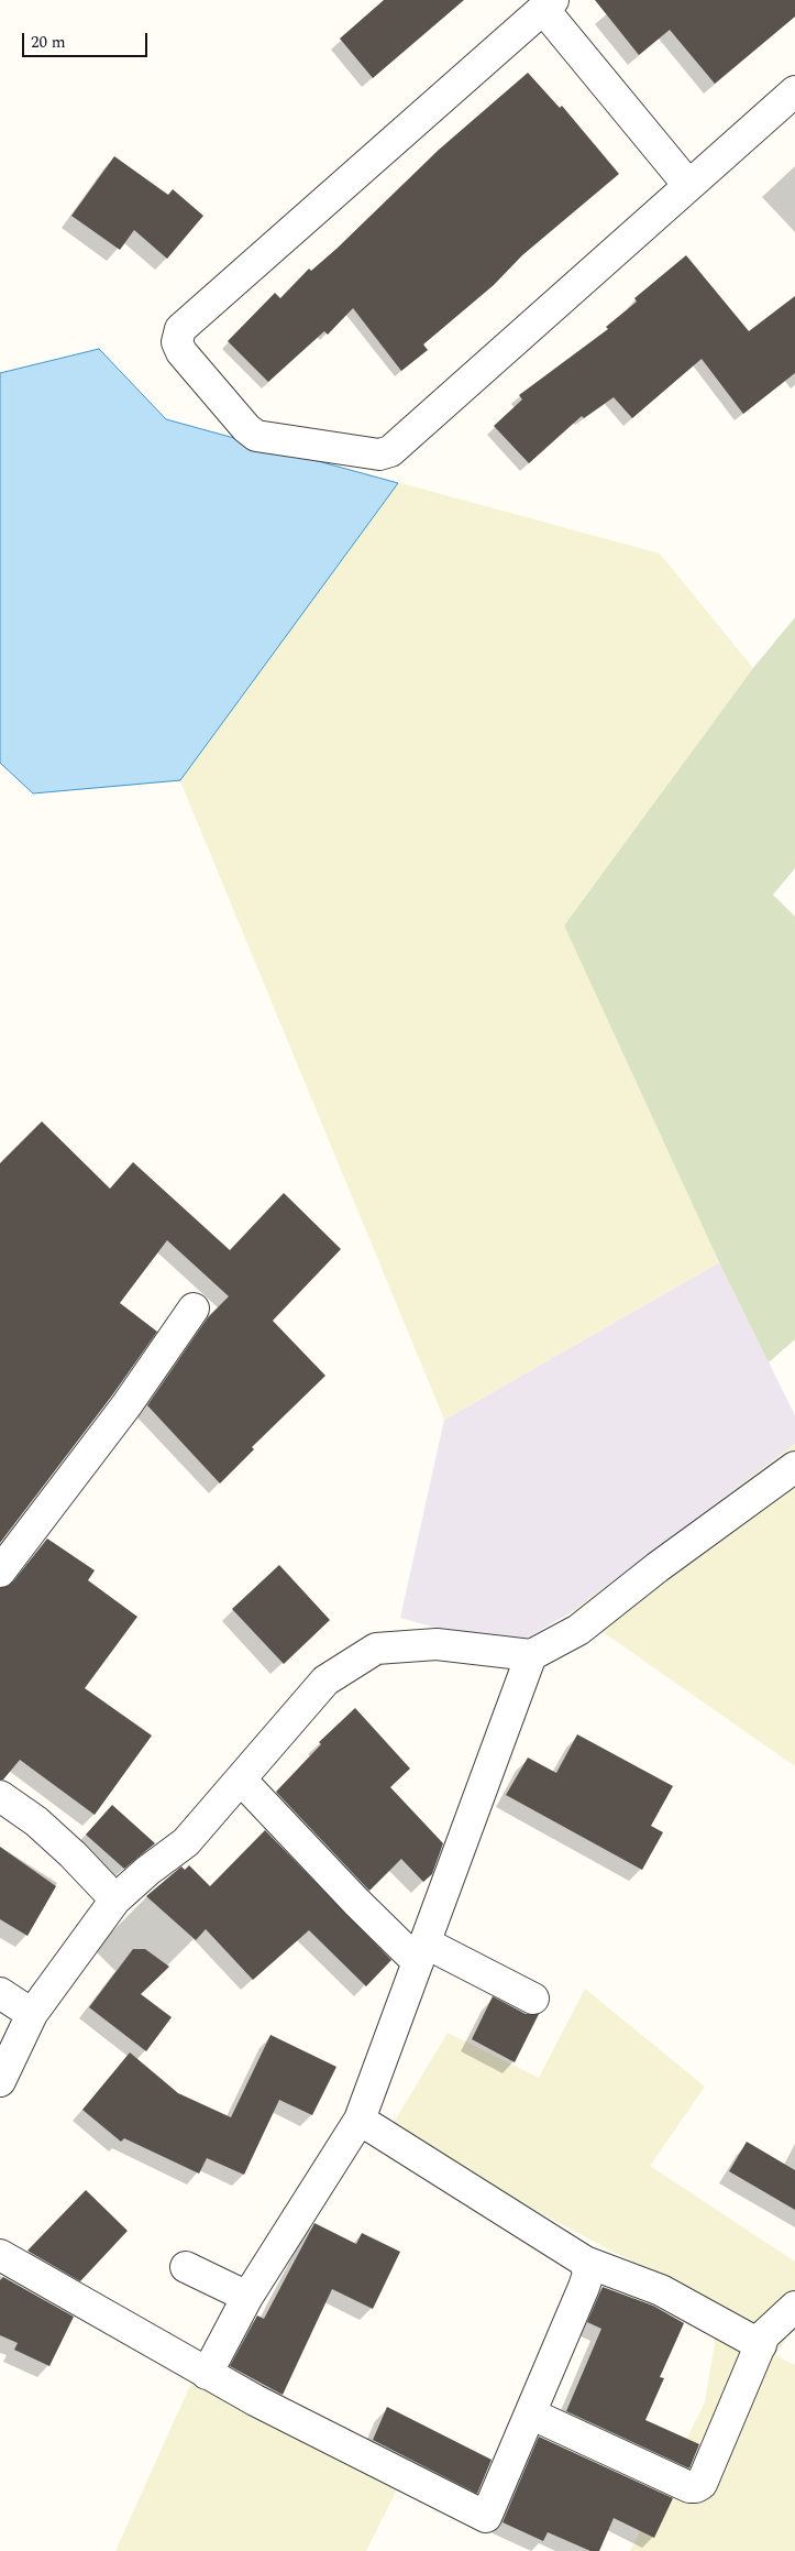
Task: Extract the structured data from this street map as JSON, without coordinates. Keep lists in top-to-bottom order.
{
  "scale_bar": "20 m"
}
